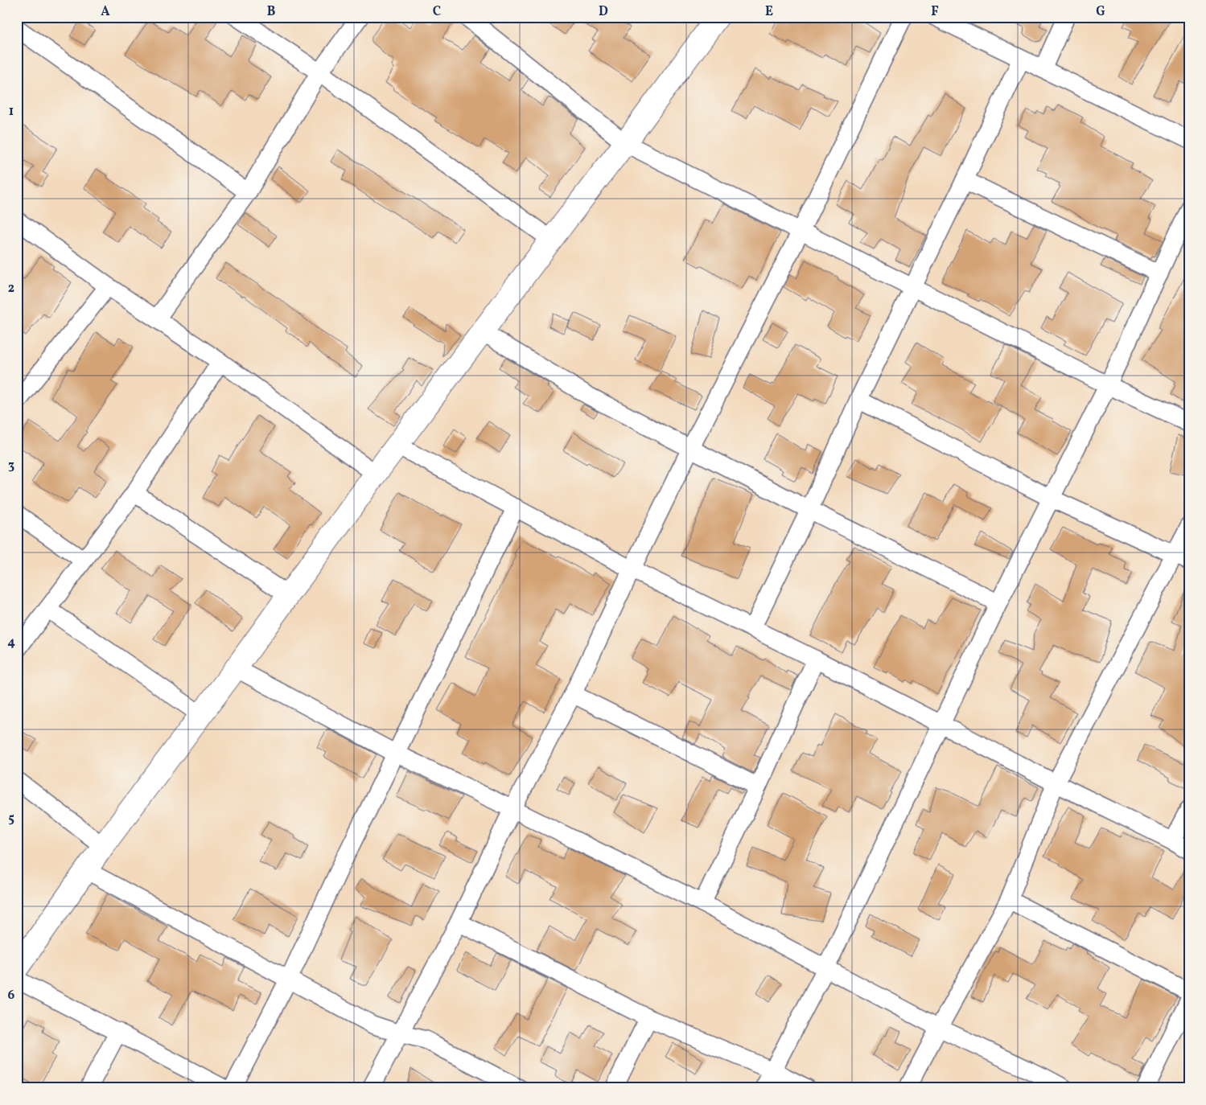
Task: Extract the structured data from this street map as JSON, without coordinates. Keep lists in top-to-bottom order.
{
  "grid": {
    "columns": [
      "A",
      "B",
      "C",
      "D",
      "E",
      "F",
      "G"
    ],
    "rows": [
      "1",
      "2",
      "3",
      "4",
      "5",
      "6"
    ]
  }
}
